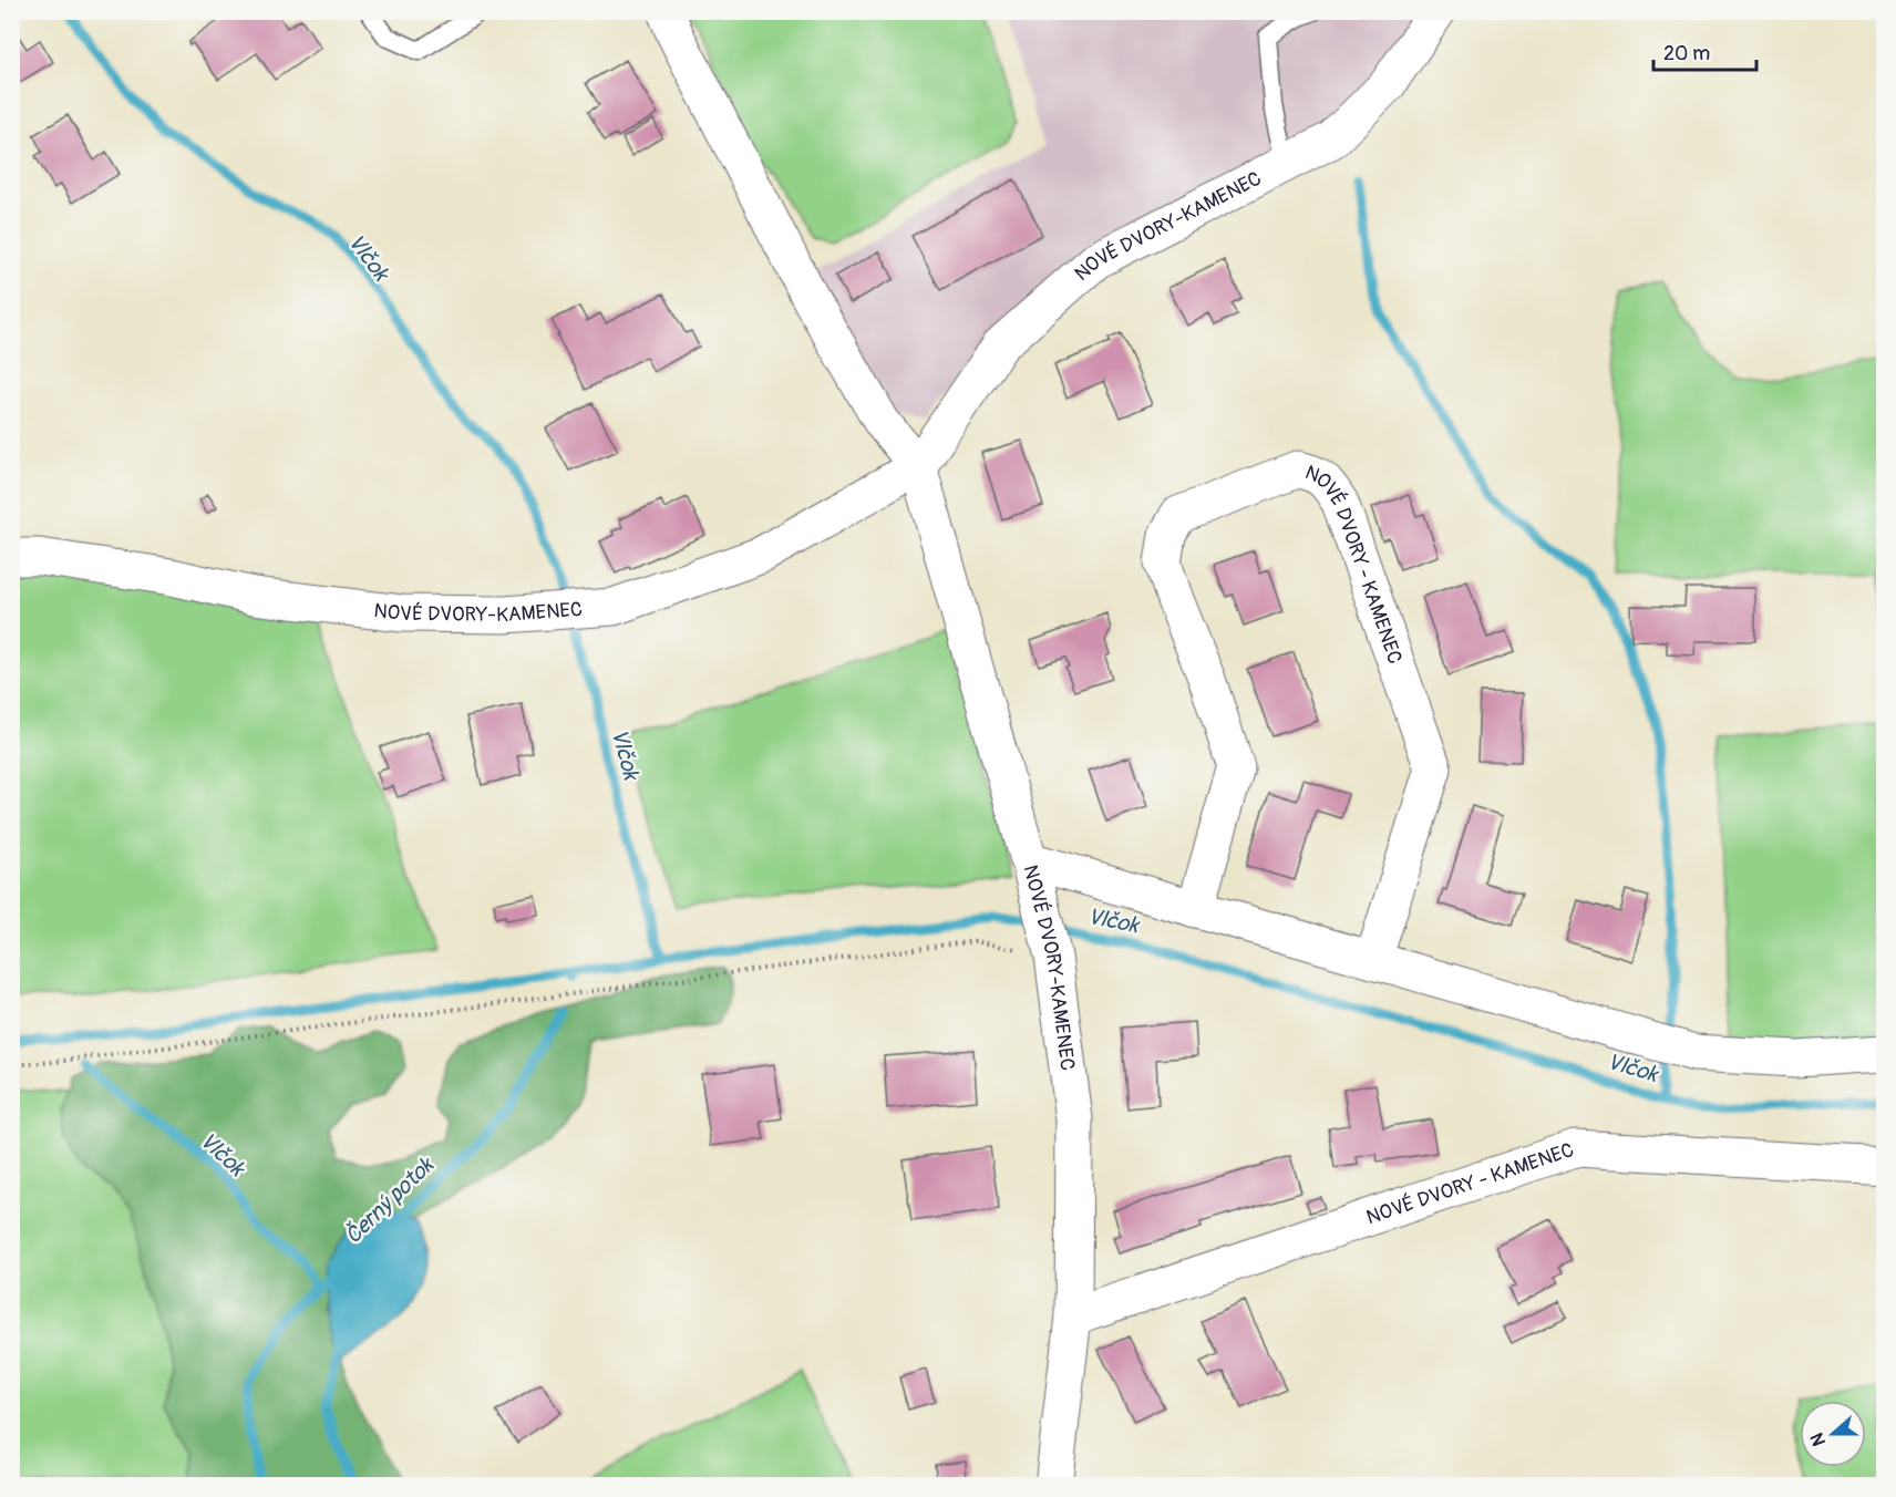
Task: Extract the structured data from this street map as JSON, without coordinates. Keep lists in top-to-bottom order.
{
  "streets": {
    "street": ["NOVÉ DVORY-KAMENEC", "NOVÉ DVORY - KAMENEC"]
  },
  "crossings": [
    ["NOVÉ DVORY-KAMENEC", "NOVÉ DVORY - KAMENEC"]
  ],
  "water": ["Vlčok", "Černý potok"],
  "scale_bar": "20 m",
  "north": "left"
}
